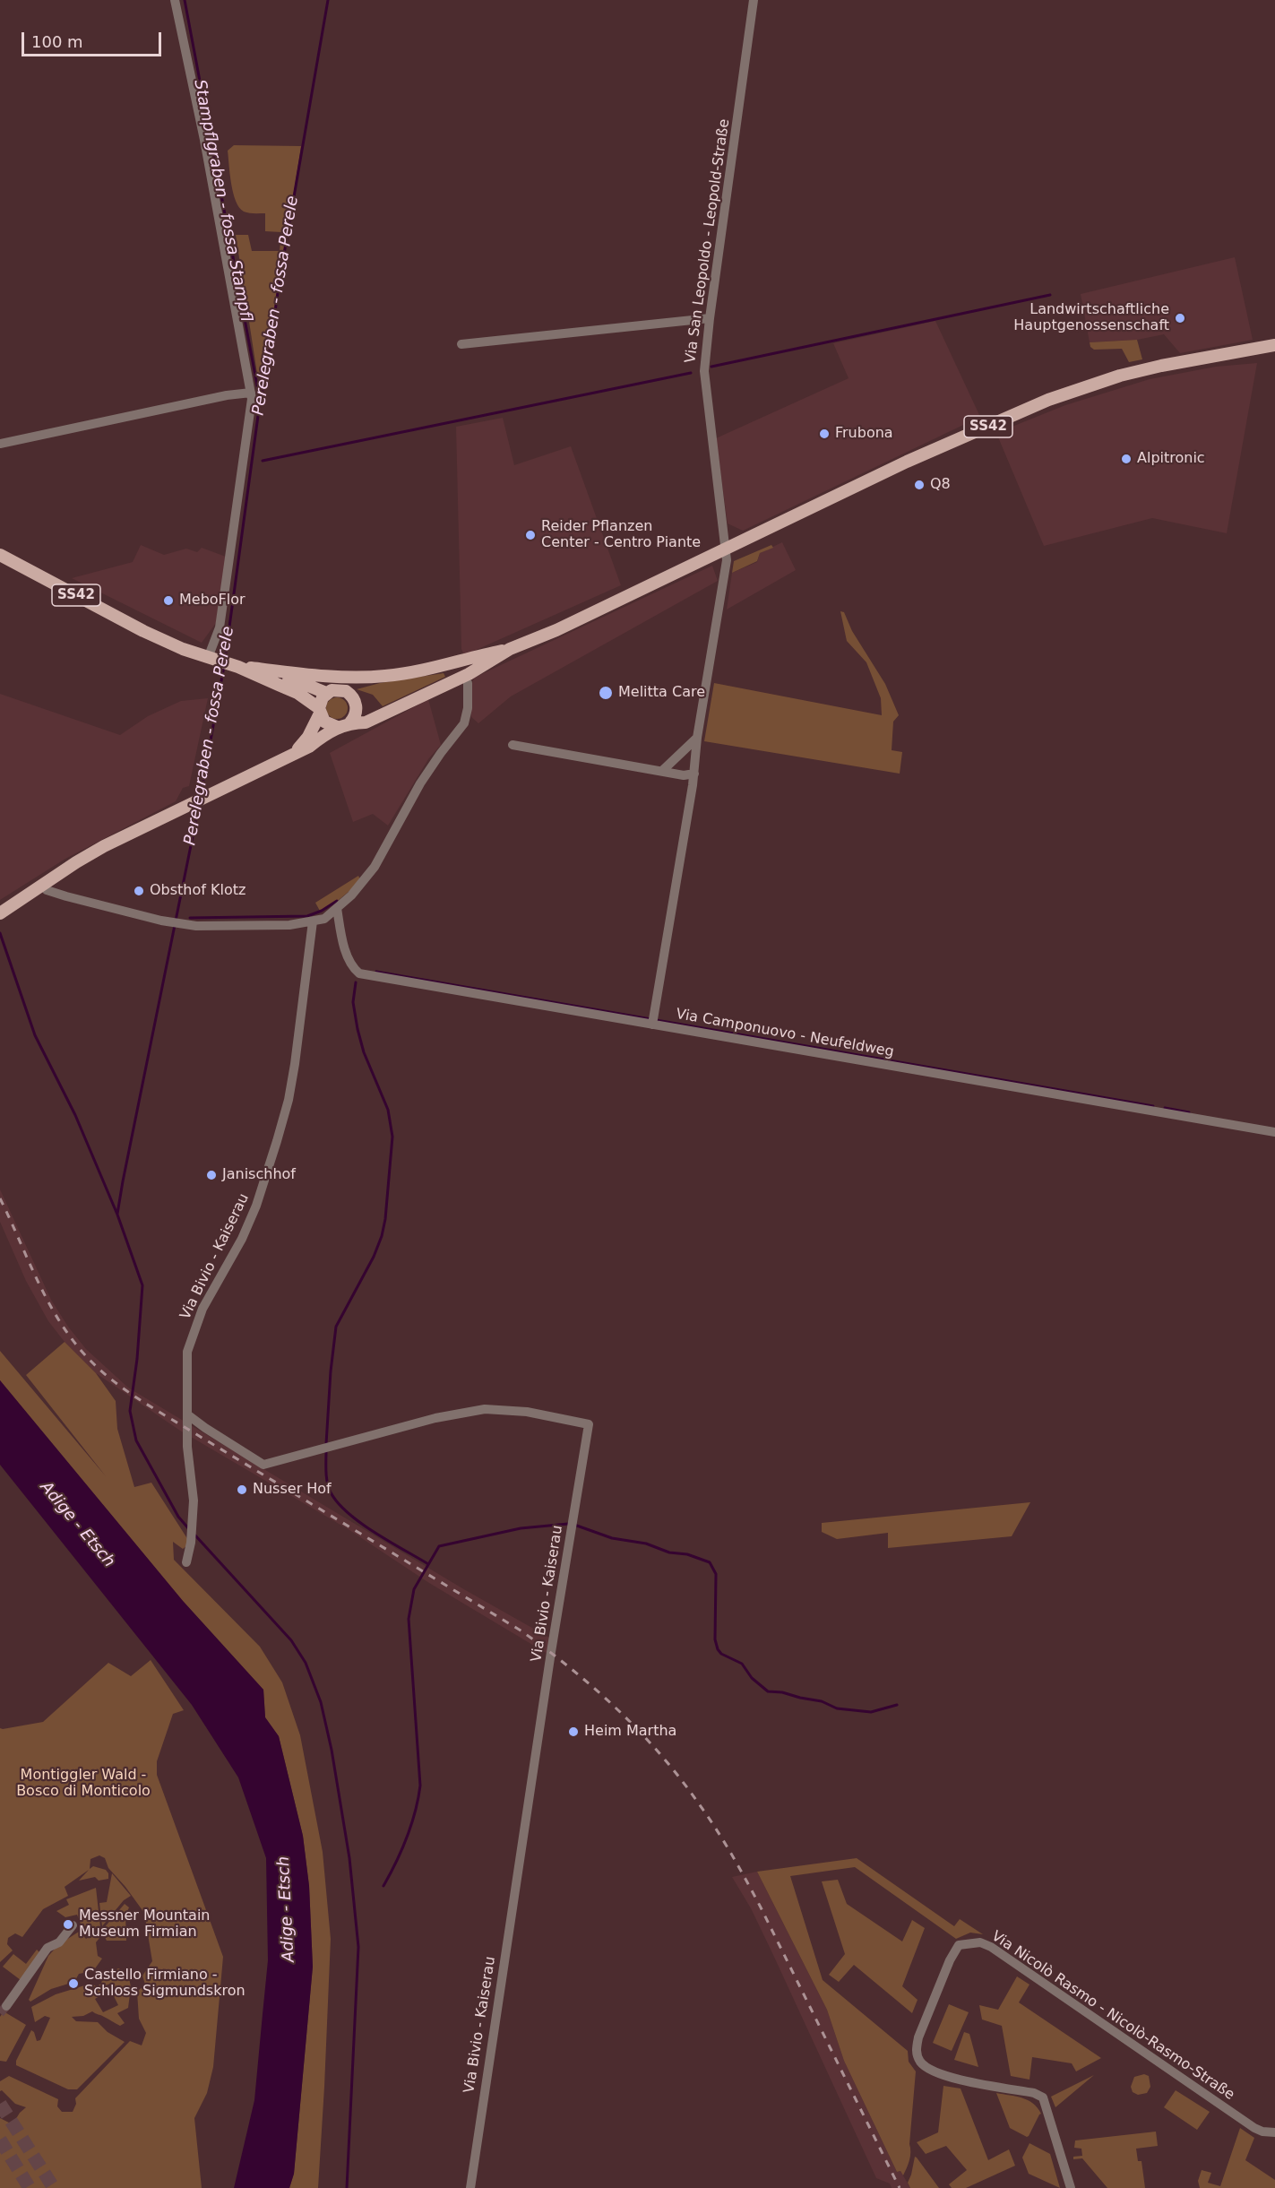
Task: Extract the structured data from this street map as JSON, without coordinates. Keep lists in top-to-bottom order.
{
  "streets": {
    "main road": ["SS42"],
    "street": [
      "Via San Leopoldo - Leopold-Straße",
      "Via Camponuovo - Neufeldweg",
      "Via Bivio - Kaiserau",
      "Via Nicolò Rasmo - Nicolò-Rasmo-Straße"
    ]
  },
  "crossings": [
    ["Via San Leopoldo - Leopold-Straße", "SS42"],
    ["Via San Leopoldo - Leopold-Straße", "Via Camponuovo - Neufeldweg"]
  ],
  "water": ["Stampflgraben - fossa Stampfl", "Perelegraben - fossa Perele", "Adige - Etsch"],
  "parks": ["Montiggler Wald - Bosco di Monticolo"],
  "places": [
    "Landwirtschaftliche Hauptgenossenschaft",
    "Frubona",
    "Alpitronic",
    "Q8",
    "Reider Pflanzen Center - Centro Piante",
    "MeboFlor",
    "Melitta Care",
    "Obsthof Klotz",
    "Janischhof",
    "Nusser Hof",
    "Heim Martha",
    "Messner Mountain Museum Firmian",
    "Castello Firmiano - Schloss Sigmundskron"
  ],
  "scale_bar": "100 m"
}
